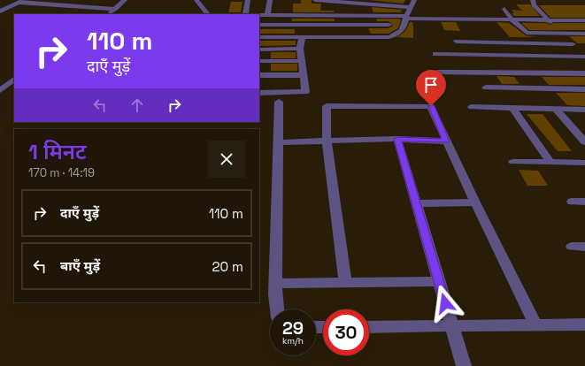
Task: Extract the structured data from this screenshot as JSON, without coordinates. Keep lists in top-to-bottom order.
{
  "page": {
    "turn": ["110 m", "दाएँ मुड़ें"],
    "heading": ["1 मिनट", "170 m · 14:19"],
    "list": [
      {
        "name": "दाएँ मुड़ें",
        "value": "110 m"
      },
      {
        "name": "बाएँ मुड़ें",
        "value": "20 m"
      }
    ],
    "speed": "29 km/h",
    "limit": "30"
  }
}
